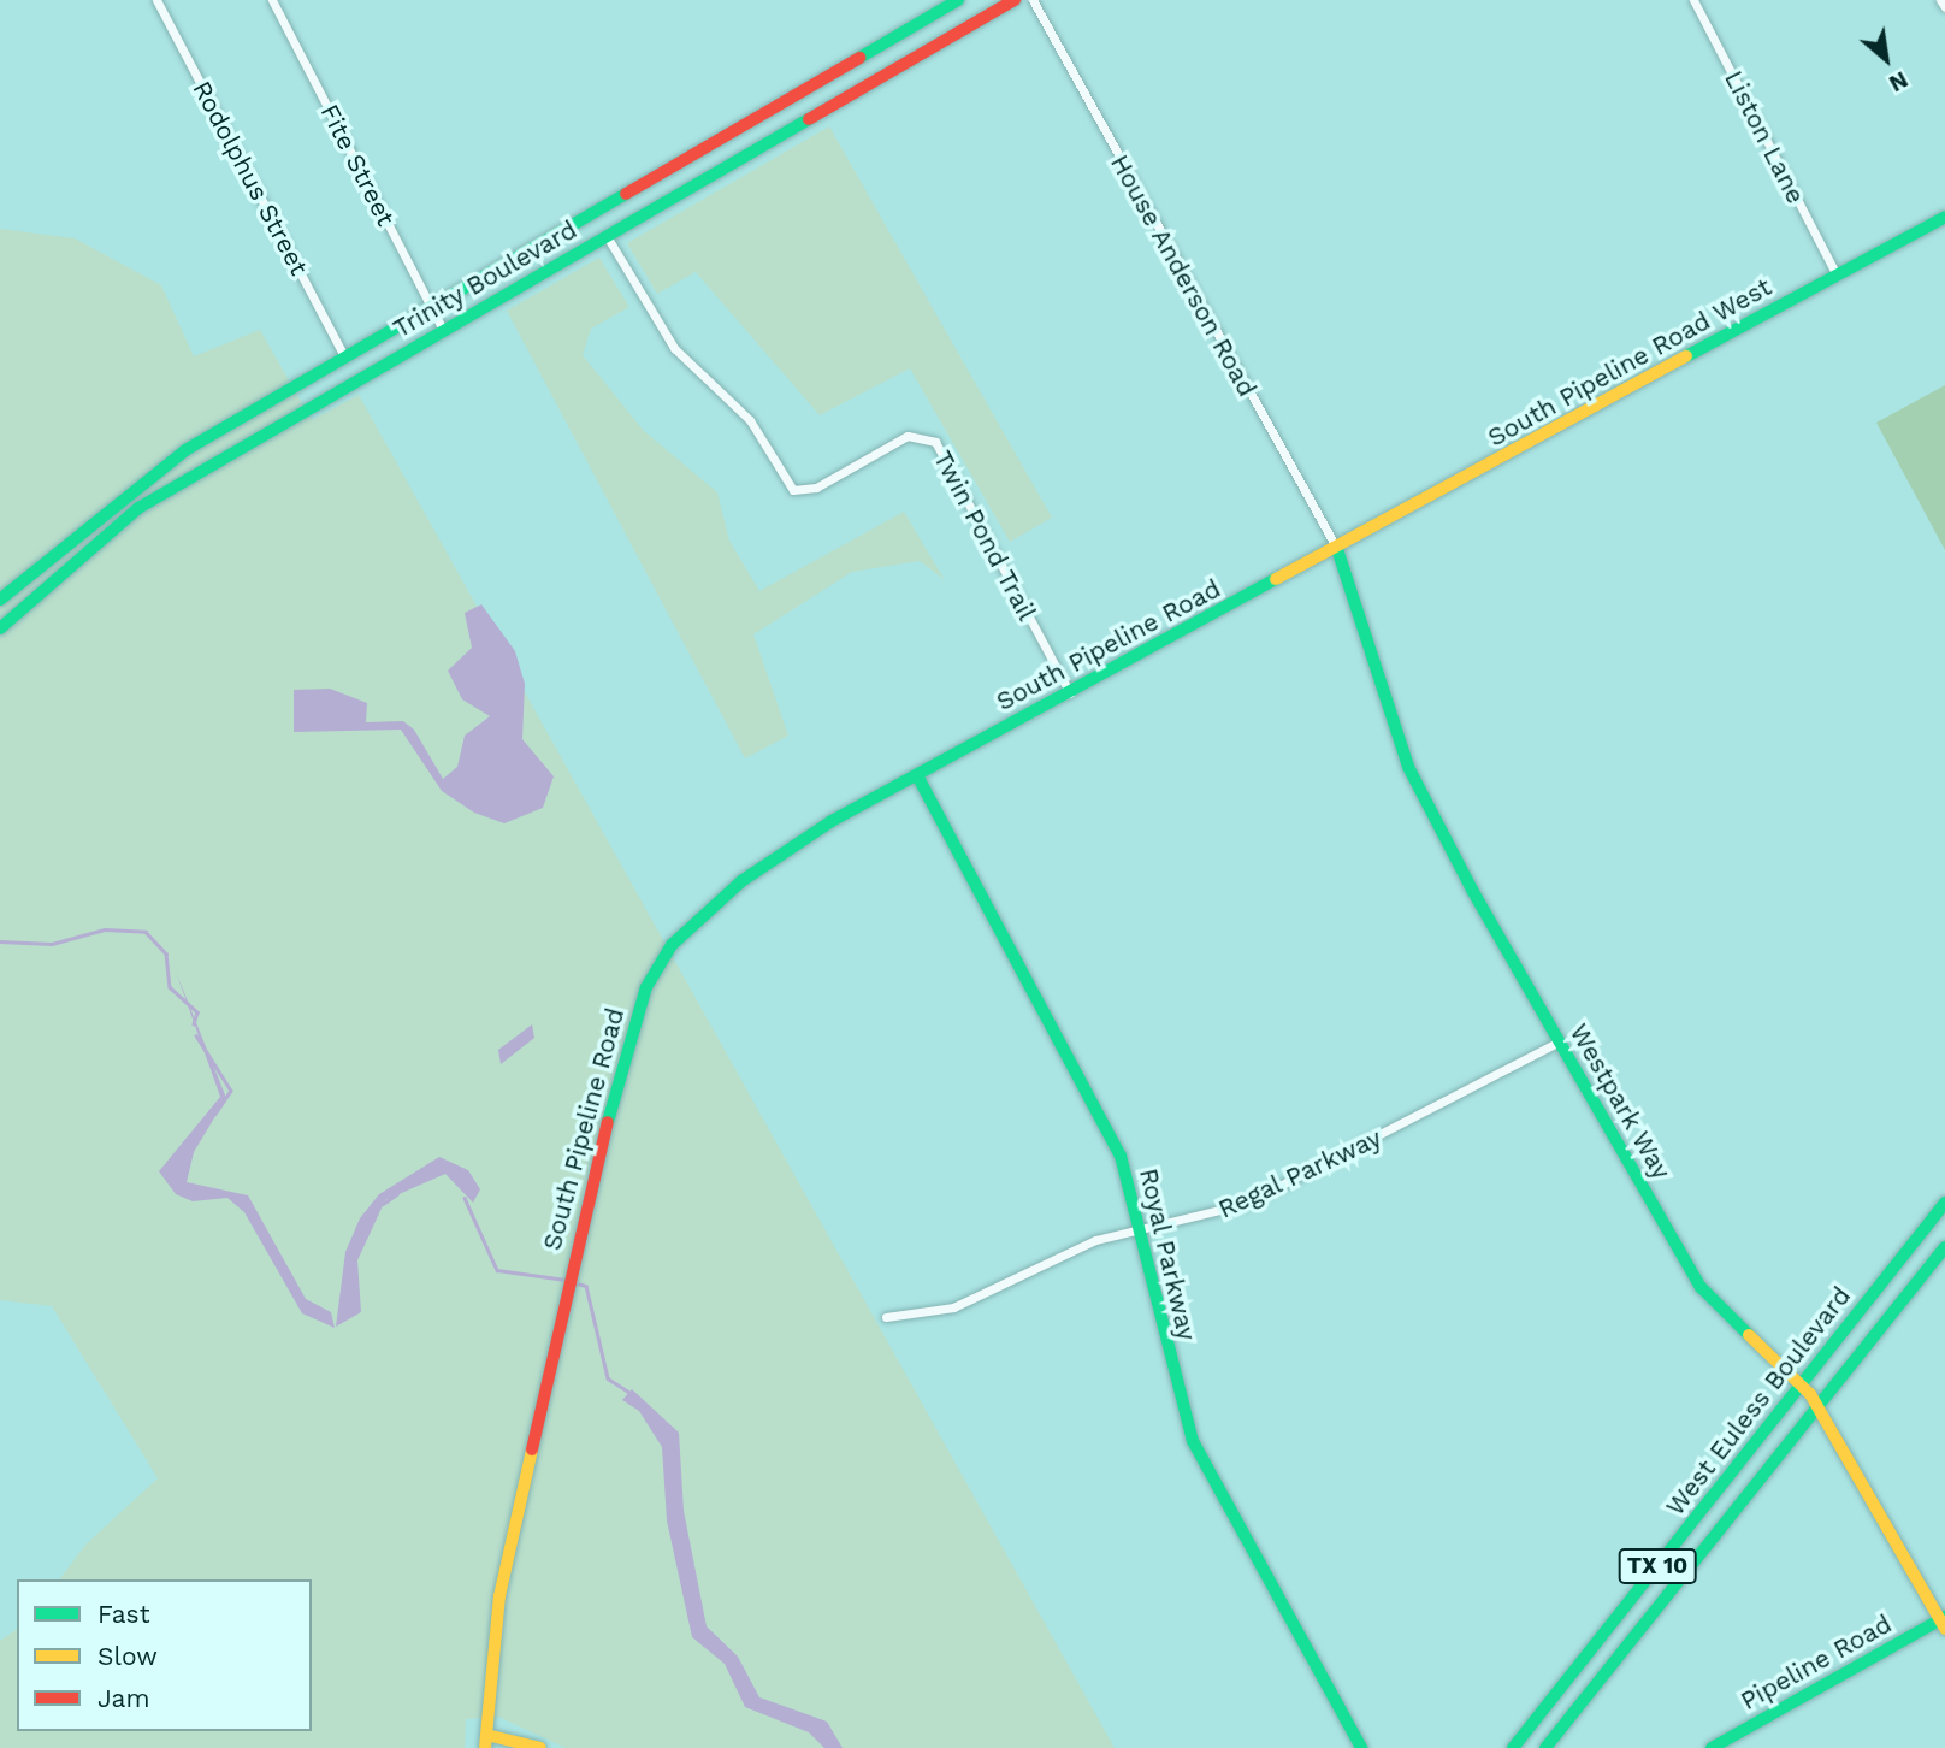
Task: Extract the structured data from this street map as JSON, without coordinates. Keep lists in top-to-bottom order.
{
  "streets": {
    "street": [
      "Liston Lane",
      "Fite Street",
      "Rodolphus Street",
      "House Anderson Road",
      "Trinity Boulevard",
      "South Pipeline Road West",
      "Twin Pond Trail",
      "South Pipeline Road",
      "Westpark Way",
      "Regal Parkway",
      "Royal Parkway",
      "West Euless Boulevard",
      "TX 10",
      "Pipeline Road"
    ]
  },
  "crossings": [
    ["Liston Lane", "South Pipeline Road West"],
    ["Fite Street", "Trinity Boulevard"],
    ["Rodolphus Street", "Trinity Boulevard"],
    ["House Anderson Road", "South Pipeline Road West"],
    ["House Anderson Road", "South Pipeline Road"],
    ["House Anderson Road", "Westpark Way"],
    ["Trinity Boulevard", "Twin Pond Trail"],
    ["South Pipeline Road West", "South Pipeline Road"],
    ["South Pipeline Road West", "Westpark Way"],
    ["Twin Pond Trail", "South Pipeline Road"],
    ["South Pipeline Road", "Westpark Way"],
    ["South Pipeline Road", "Royal Parkway"],
    ["Westpark Way", "Regal Parkway"],
    ["Westpark Way", "West Euless Boulevard"],
    ["Westpark Way", "Pipeline Road"],
    ["Regal Parkway", "Royal Parkway"]
  ],
  "legend": ["Fast", "Slow", "Jam"],
  "north": "bottom right"
}
